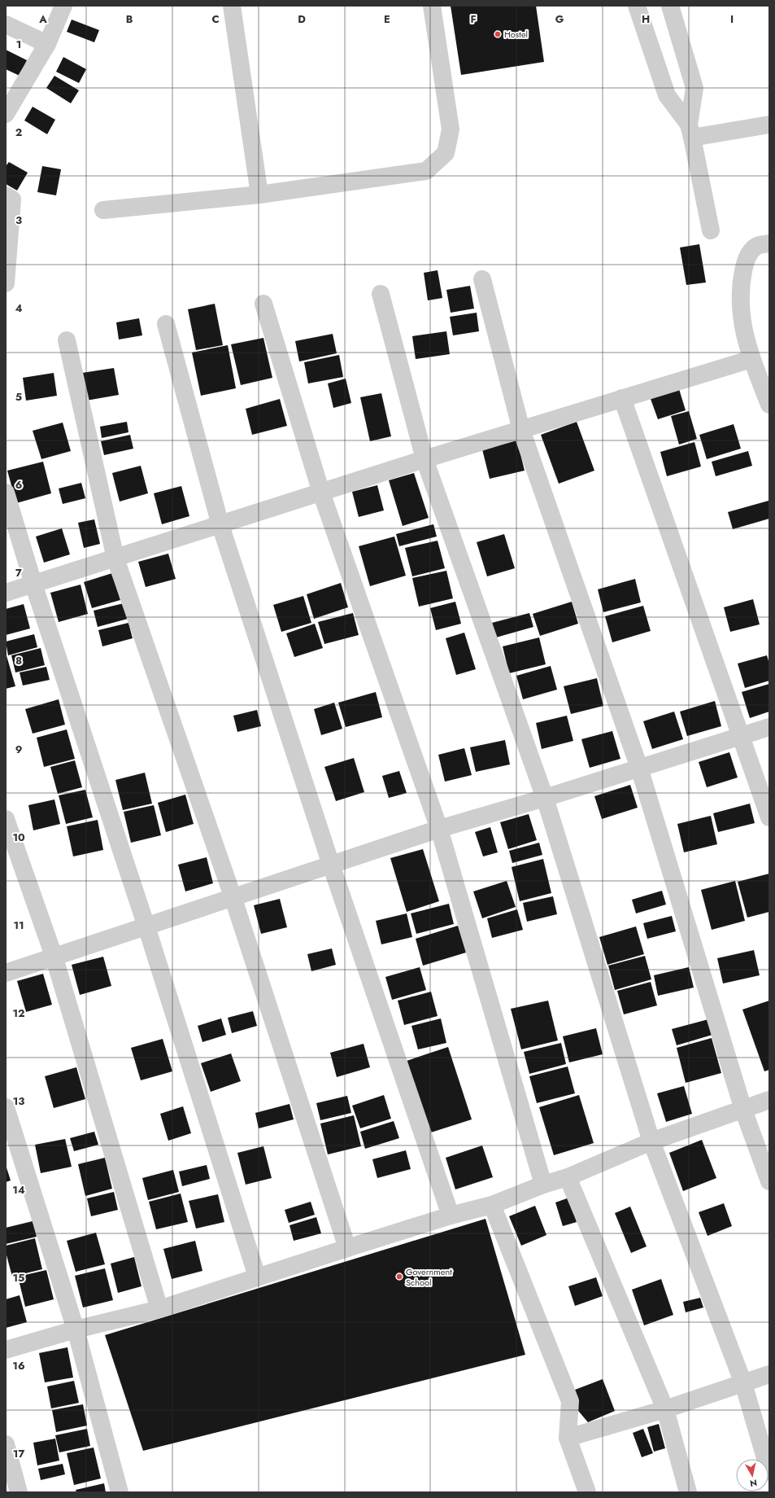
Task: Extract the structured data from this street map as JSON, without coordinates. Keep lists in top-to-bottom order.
{
  "places": ["Hostel", "Government School"],
  "north": "bottom",
  "grid": {
    "columns": [
      "A",
      "B",
      "C",
      "D",
      "E",
      "F",
      "G",
      "H",
      "I"
    ],
    "rows": [
      "1",
      "2",
      "3",
      "4",
      "5",
      "6",
      "7",
      "8",
      "9",
      "10",
      "11",
      "12",
      "13",
      "14",
      "15",
      "16",
      "17"
    ]
  }
}
